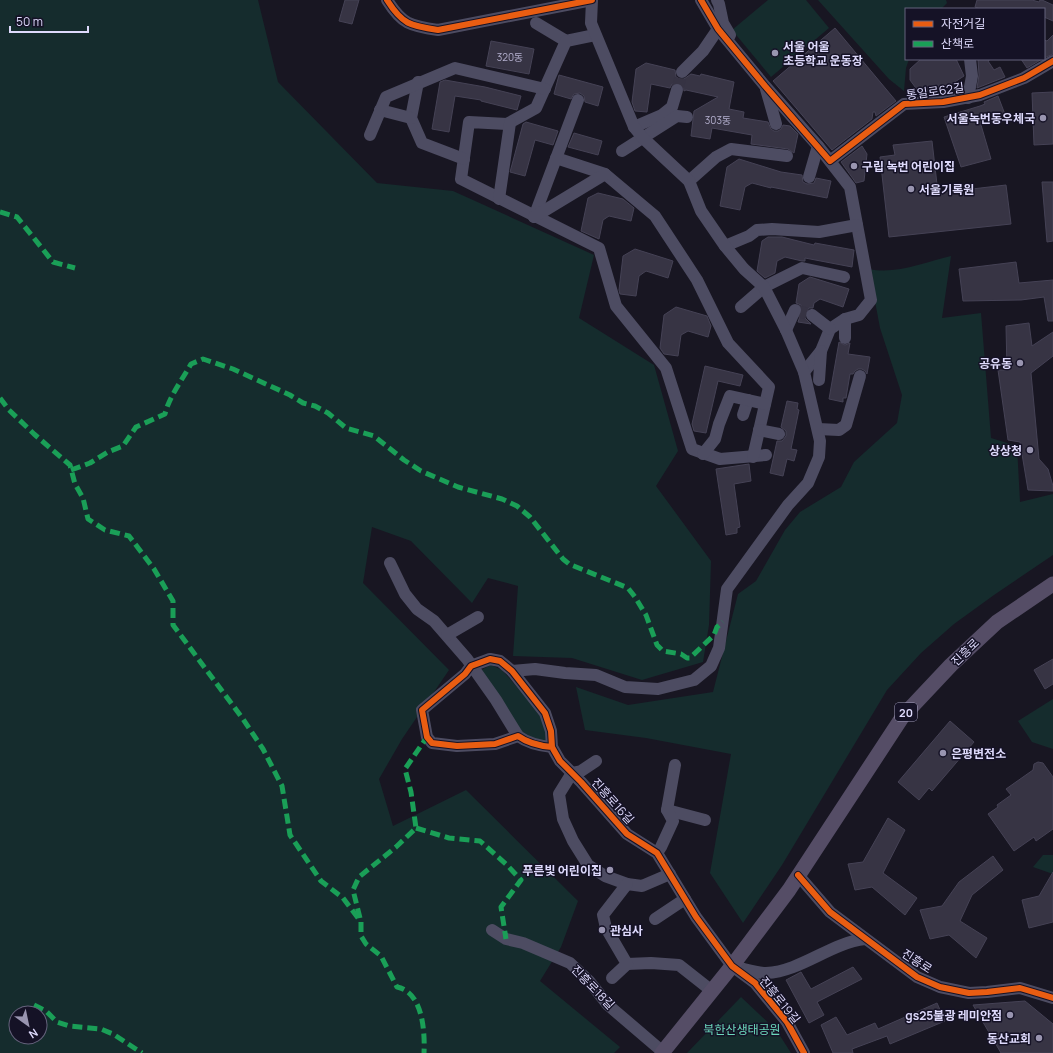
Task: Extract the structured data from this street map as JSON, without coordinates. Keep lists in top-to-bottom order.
{
  "streets": {
    "main road": ["진흥로", "20"],
    "street": [
      "통일로62길",
      "진흥로16길",
      "진흥로18길",
      "진흥로19길"
    ]
  },
  "crossings": [
    ["진흥로", "진흥로16길"],
    ["진흥로", "진흥로18길"],
    ["진흥로", "진흥로19길"],
    ["진흥로16길", "진흥로19길"]
  ],
  "parks": ["북한산생태공원"],
  "places": [
    "서울 어울 초등학교 운동장",
    "서울녹번동우체국",
    "구립 녹번 어린이집",
    "서울기록원",
    "공유동",
    "상상청",
    "은평변전소",
    "푸른빛 어린이집",
    "관심사",
    "gs25불광 레미안점",
    "동산교회"
  ],
  "house_numbers": ["320동", "303동"],
  "legend": ["자전거길", "산책로"],
  "scale_bar": "50 m",
  "north": "bottom right"
}
